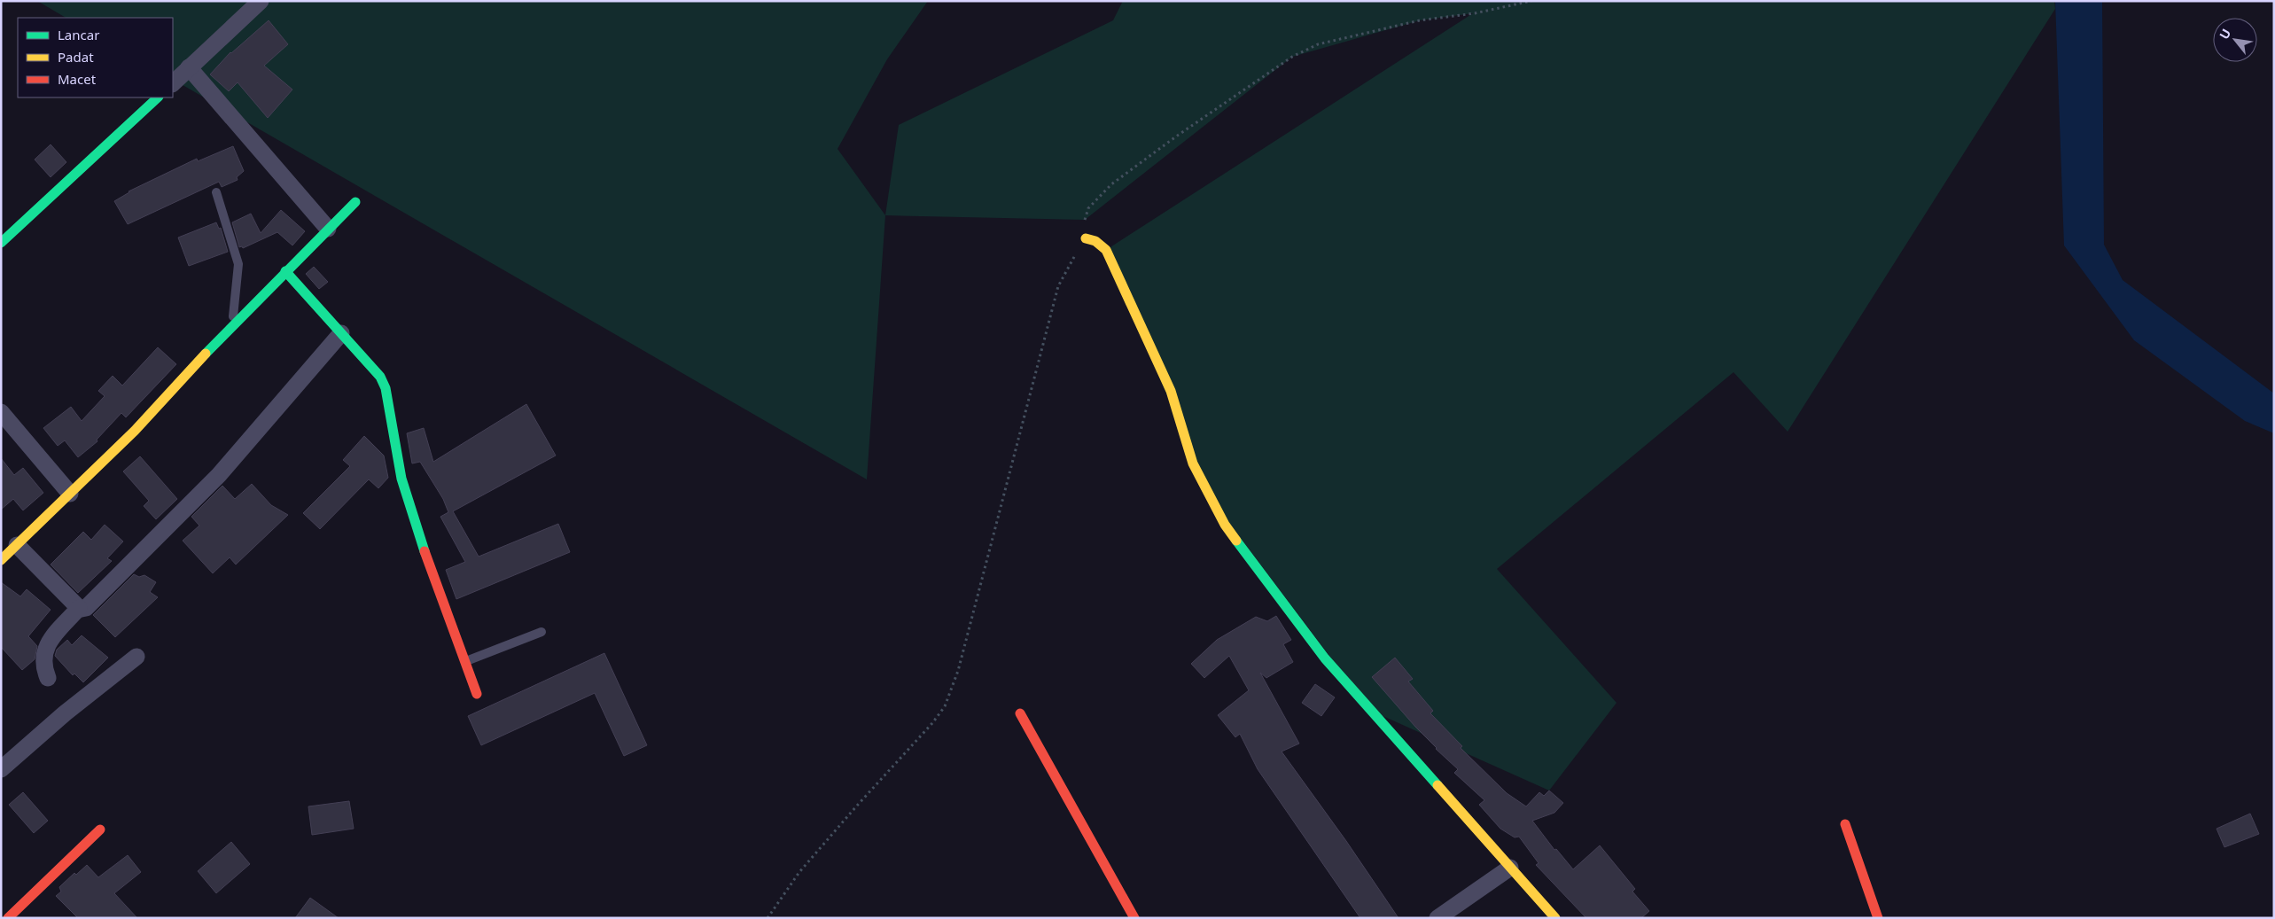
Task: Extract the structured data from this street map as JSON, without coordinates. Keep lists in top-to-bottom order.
{
  "legend": ["Lancar", "Padat", "Macet"],
  "north": "top left"
}
